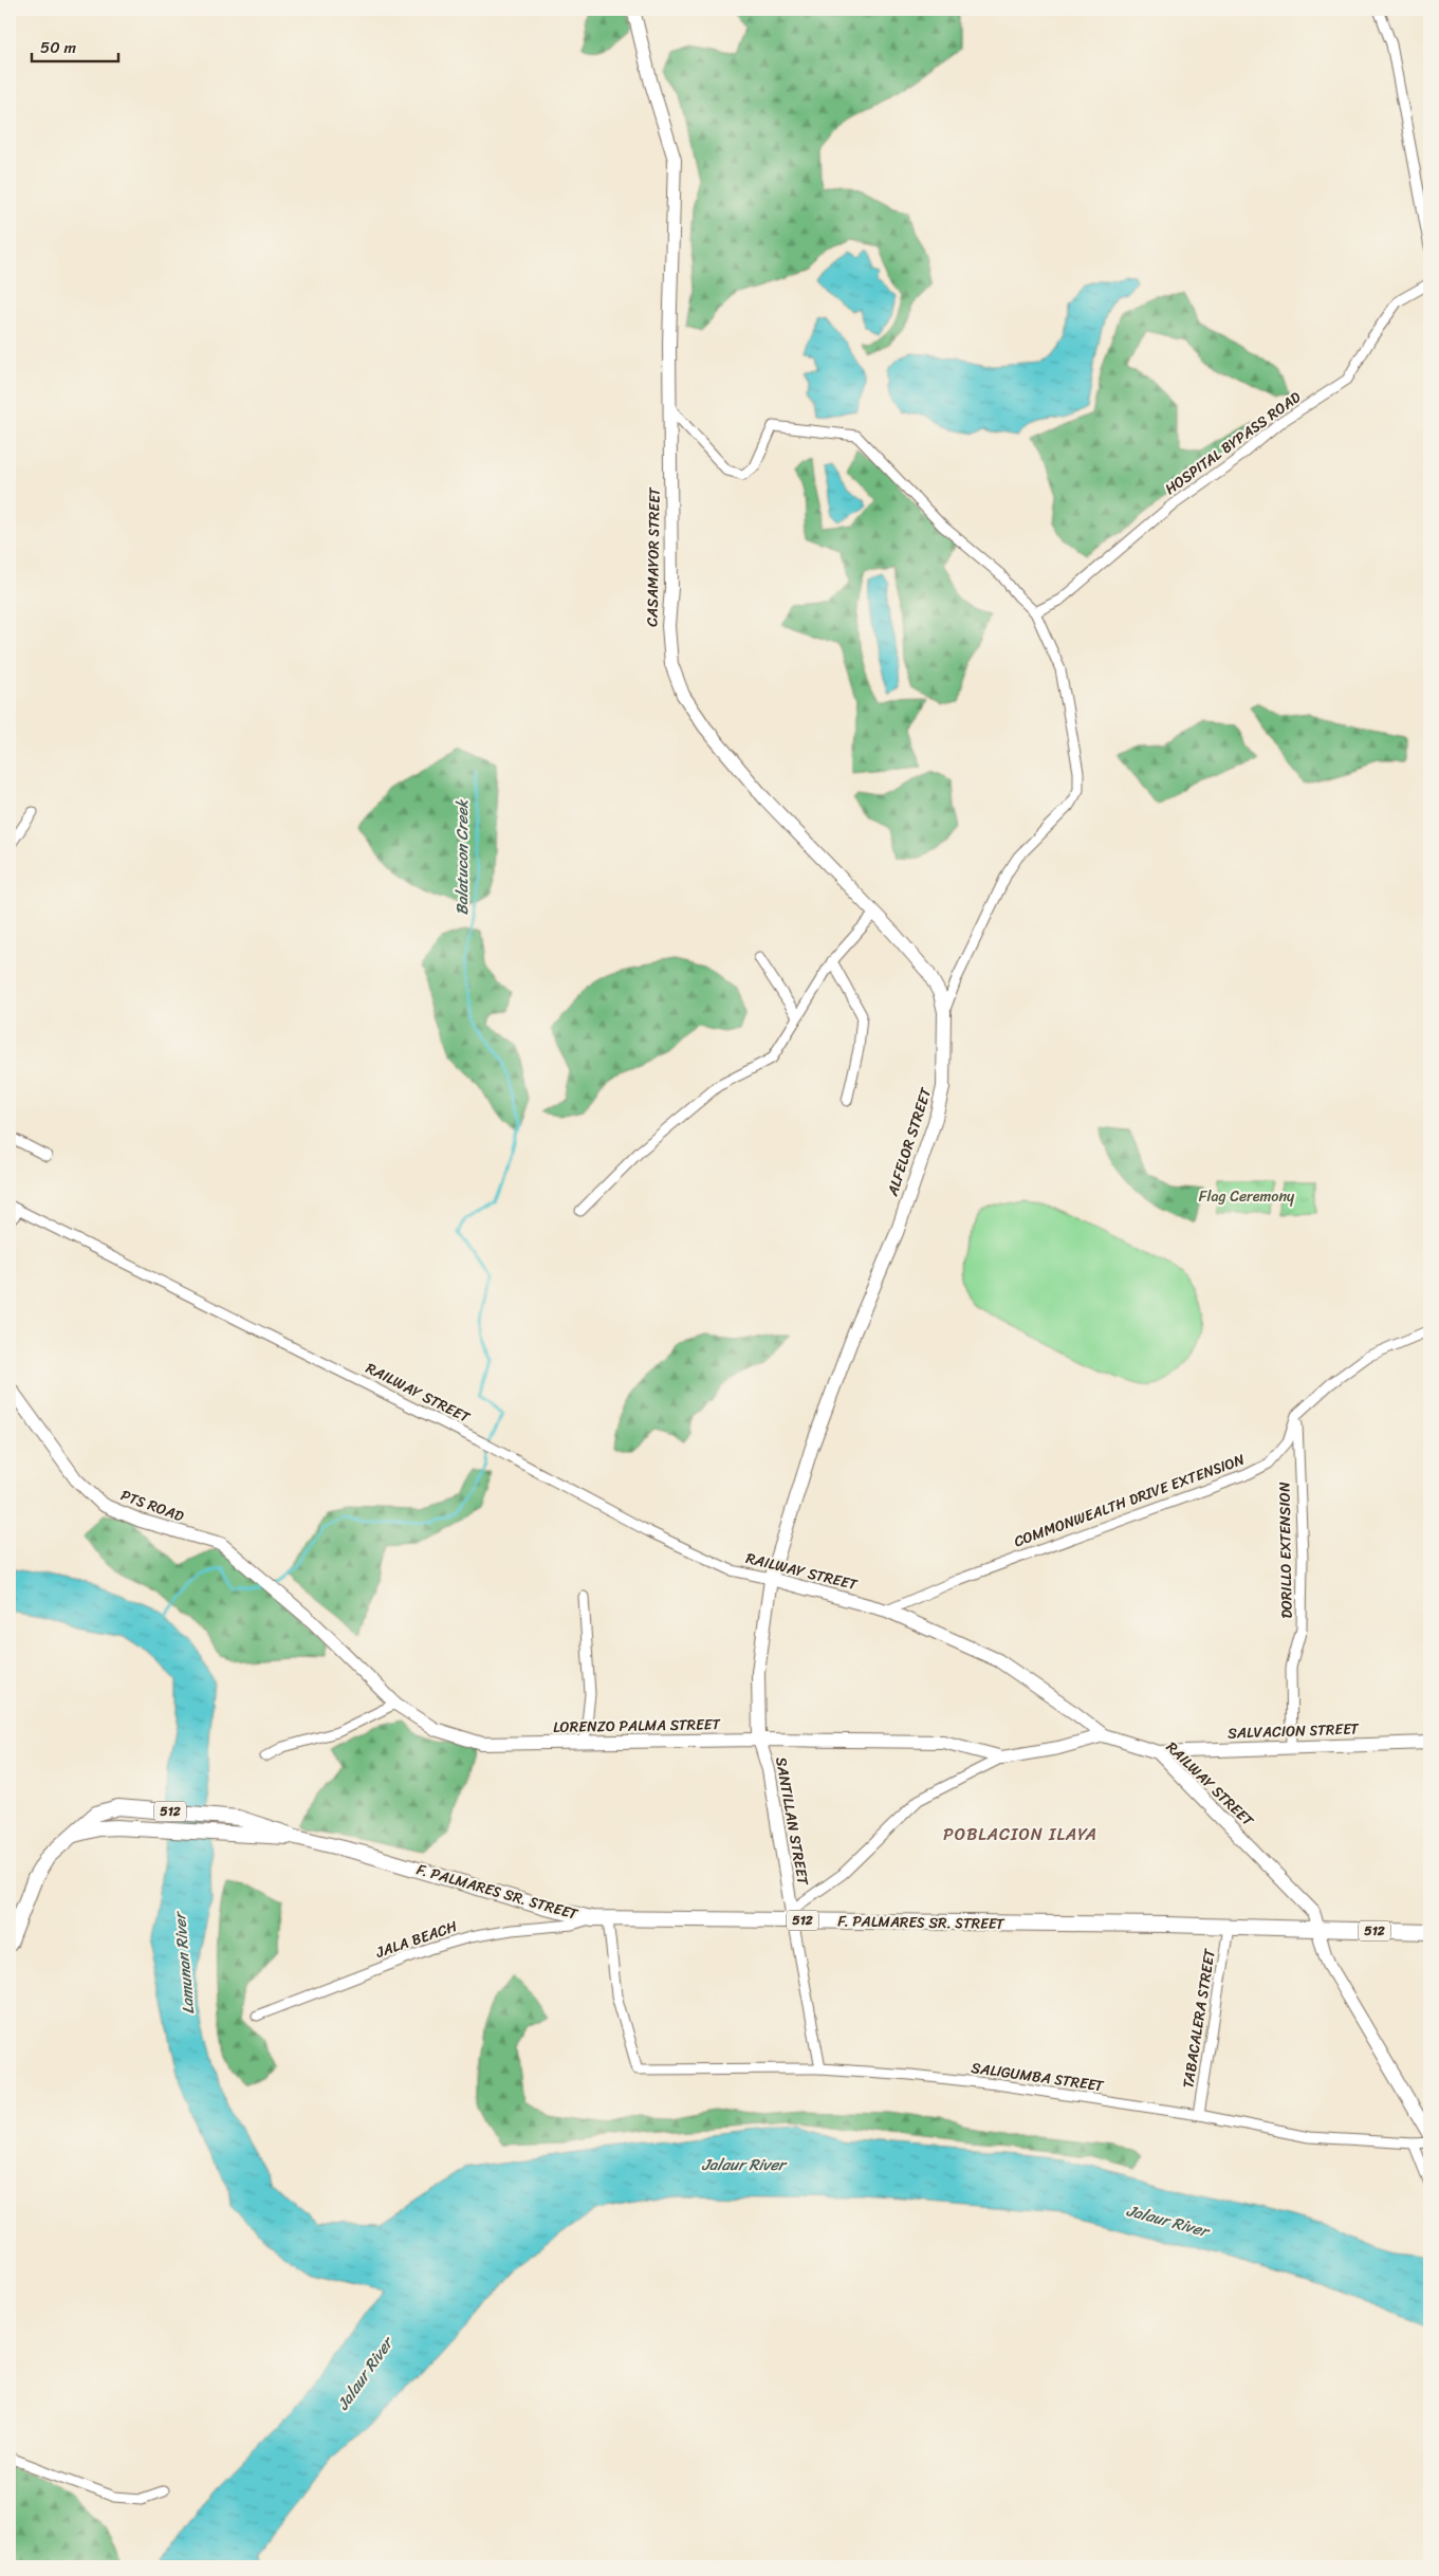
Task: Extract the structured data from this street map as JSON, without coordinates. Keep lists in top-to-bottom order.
{
  "streets": {
    "main road": ["512", "F. PALMARES SR. STREET"],
    "street": [
      "HOSPITAL BYPASS ROAD",
      "CASAMAYOR STREET",
      "ALFELOR STREET",
      "RAILWAY STREET",
      "COMMONWEALTH DRIVE EXTENSION",
      "PTS ROAD",
      "DORILLO EXTENSION",
      "LORENZO PALMA STREET",
      "SALVACION STREET",
      "SANTILLAN STREET",
      "JALA BEACH",
      "TABACALERA STREET",
      "SALIGUMBA STREET"
    ]
  },
  "crossings": [
    ["HOSPITAL BYPASS ROAD", "ALFELOR STREET"],
    ["CASAMAYOR STREET", "ALFELOR STREET"],
    ["ALFELOR STREET", "RAILWAY STREET"],
    ["ALFELOR STREET", "SANTILLAN STREET"],
    ["RAILWAY STREET", "COMMONWEALTH DRIVE EXTENSION"],
    ["RAILWAY STREET", "SALVACION STREET"],
    ["RAILWAY STREET", "SANTILLAN STREET"],
    ["RAILWAY STREET", "F. PALMARES SR. STREET"],
    ["COMMONWEALTH DRIVE EXTENSION", "DORILLO EXTENSION"],
    ["PTS ROAD", "LORENZO PALMA STREET"],
    ["DORILLO EXTENSION", "SALVACION STREET"],
    ["LORENZO PALMA STREET", "SANTILLAN STREET"],
    ["512", "F. PALMARES SR. STREET"],
    ["SANTILLAN STREET", "F. PALMARES SR. STREET"],
    ["SANTILLAN STREET", "SALIGUMBA STREET"],
    ["F. PALMARES SR. STREET", "JALA BEACH"],
    ["F. PALMARES SR. STREET", "TABACALERA STREET"],
    ["F. PALMARES SR. STREET", "SALIGUMBA STREET"],
    ["TABACALERA STREET", "SALIGUMBA STREET"]
  ],
  "districts": ["POBLACION ILAYA"],
  "water": ["Balatucon Creek", "Lamunan River", "Jalaur River"],
  "parks": ["Flag Ceremony"],
  "scale_bar": "50 m"
}
